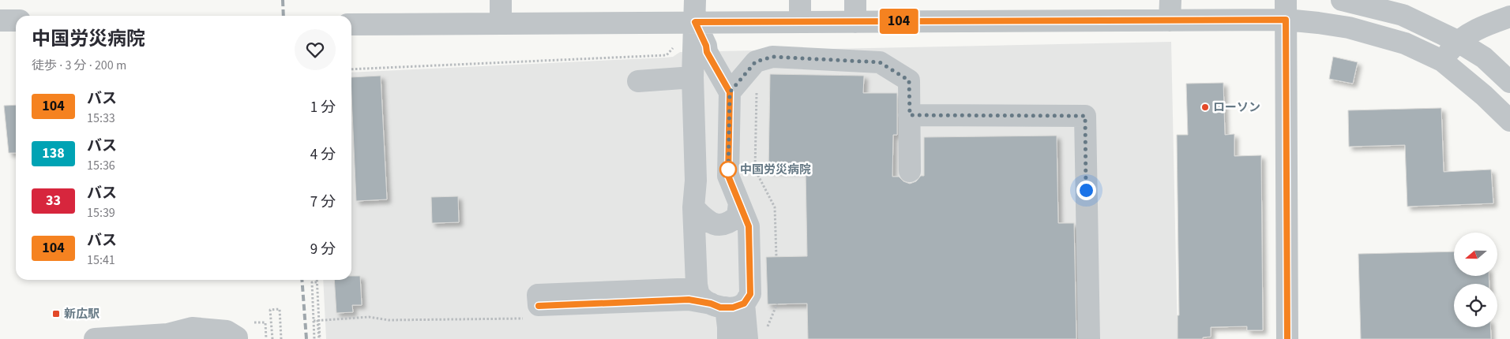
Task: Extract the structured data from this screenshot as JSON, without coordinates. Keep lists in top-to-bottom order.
{
  "places": {
    "other": ["ローソン", "中国労災病院"],
    "transit": ["新広駅"]
  },
  "lines": ["bus line 104"],
  "north": "left",
  "page": {
    "on_map": "104",
    "heading": ["中国労災病院", "徒歩 · 3 分 · 200 m"],
    "list": [
      {
        "mark": "104",
        "name": "バス",
        "note": "15:33",
        "value": "1 分"
      },
      {
        "mark": "138",
        "name": "バス",
        "note": "15:36",
        "value": "4 分"
      },
      {
        "mark": "33",
        "name": "バス",
        "note": "15:39",
        "value": "7 分"
      },
      {
        "mark": "104",
        "name": "バス",
        "note": "15:41",
        "value": "9 分"
      }
    ]
  }
}
